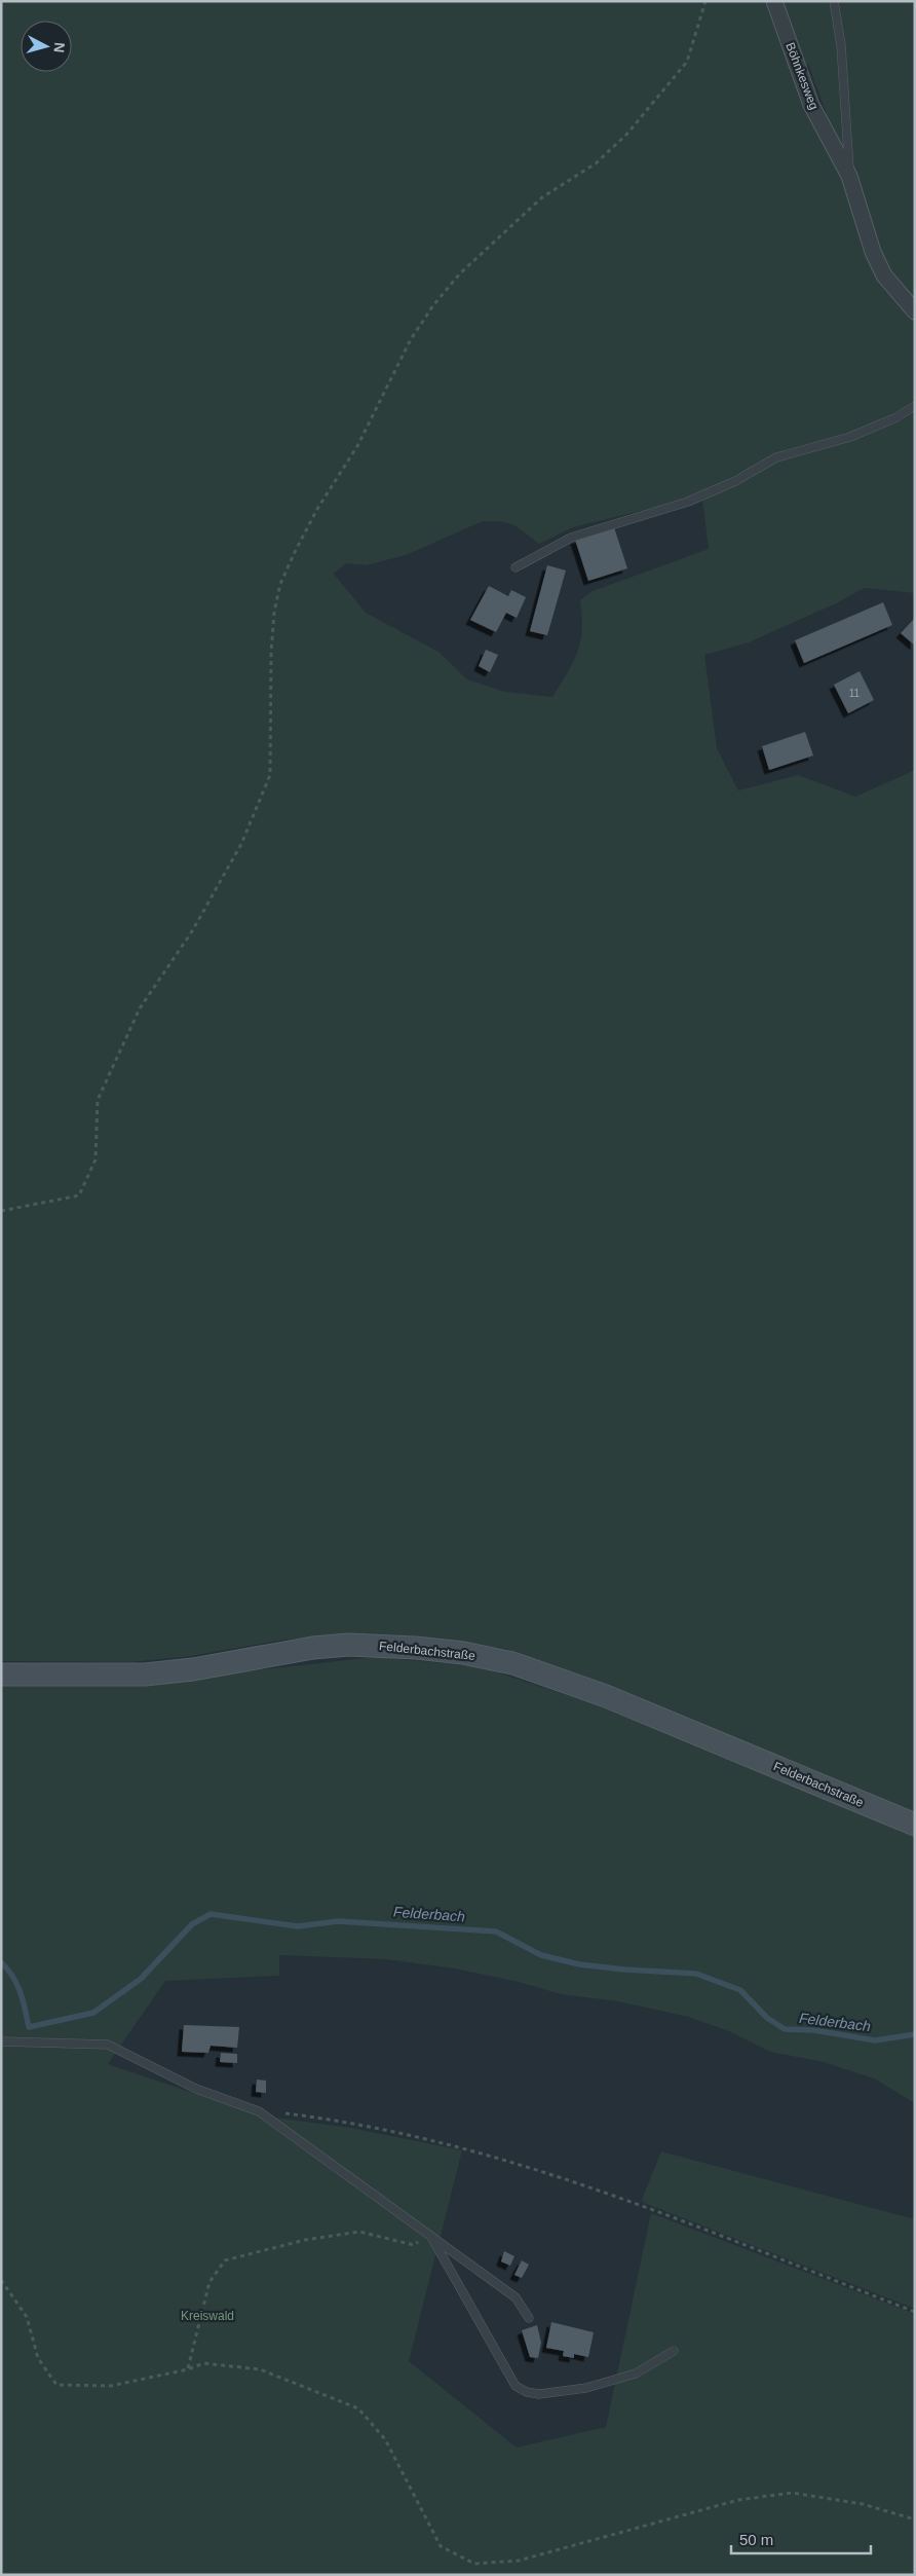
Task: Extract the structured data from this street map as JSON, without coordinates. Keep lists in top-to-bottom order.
{
  "streets": {
    "street": ["Böhnkesweg", "Felderbachstraße"]
  },
  "water": ["Felderbach"],
  "parks": ["Kreiswald"],
  "house_numbers": ["11"],
  "scale_bar": "50 m",
  "north": "right"
}
